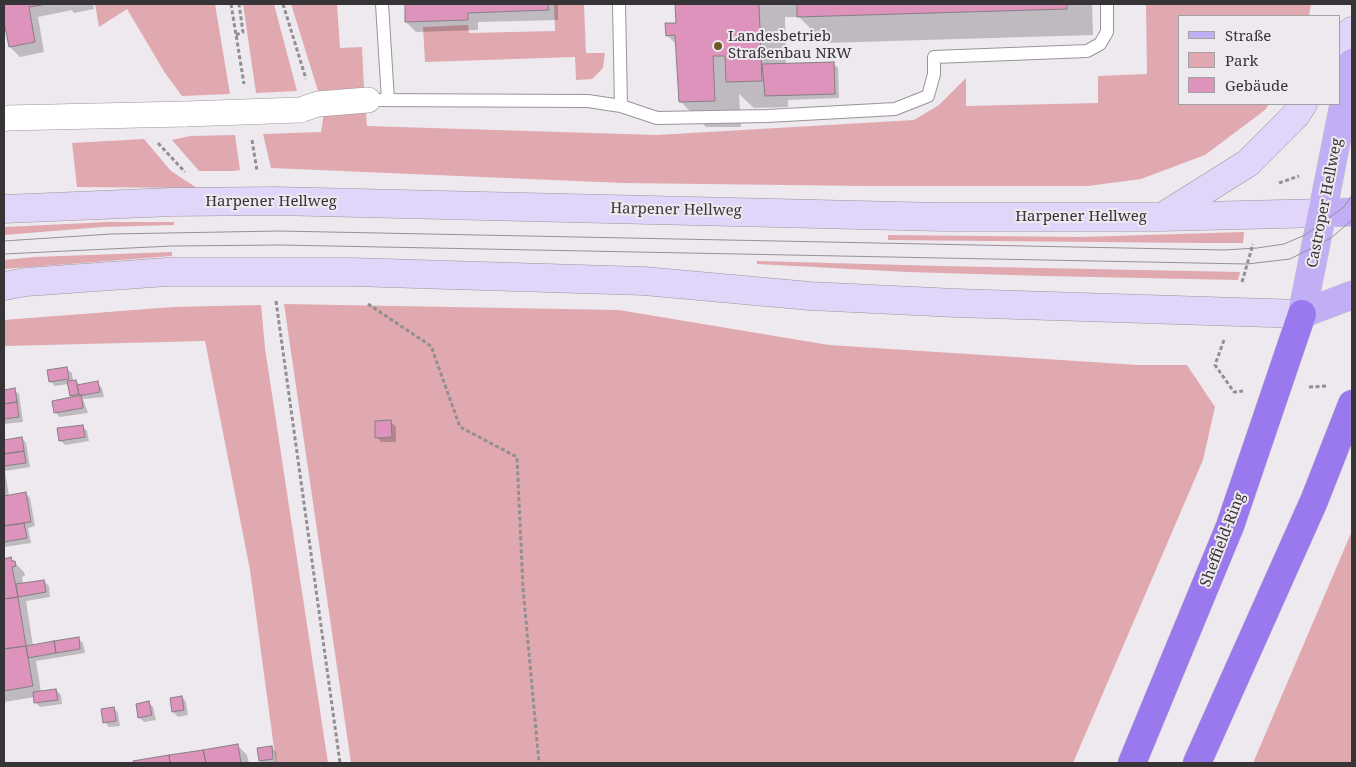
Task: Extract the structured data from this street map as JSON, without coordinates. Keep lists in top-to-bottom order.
{
  "streets": {
    "highway": ["Sheffield-Ring"],
    "main road": ["Harpener Hellweg", "Castroper Hellweg"]
  },
  "crossings": [
    ["Harpener Hellweg", "Castroper Hellweg"],
    ["Castroper Hellweg", "Sheffield-Ring"]
  ],
  "places": ["Landesbetrieb Straßenbau NRW"],
  "legend": ["Straße", "Park", "Gebäude"]
}
